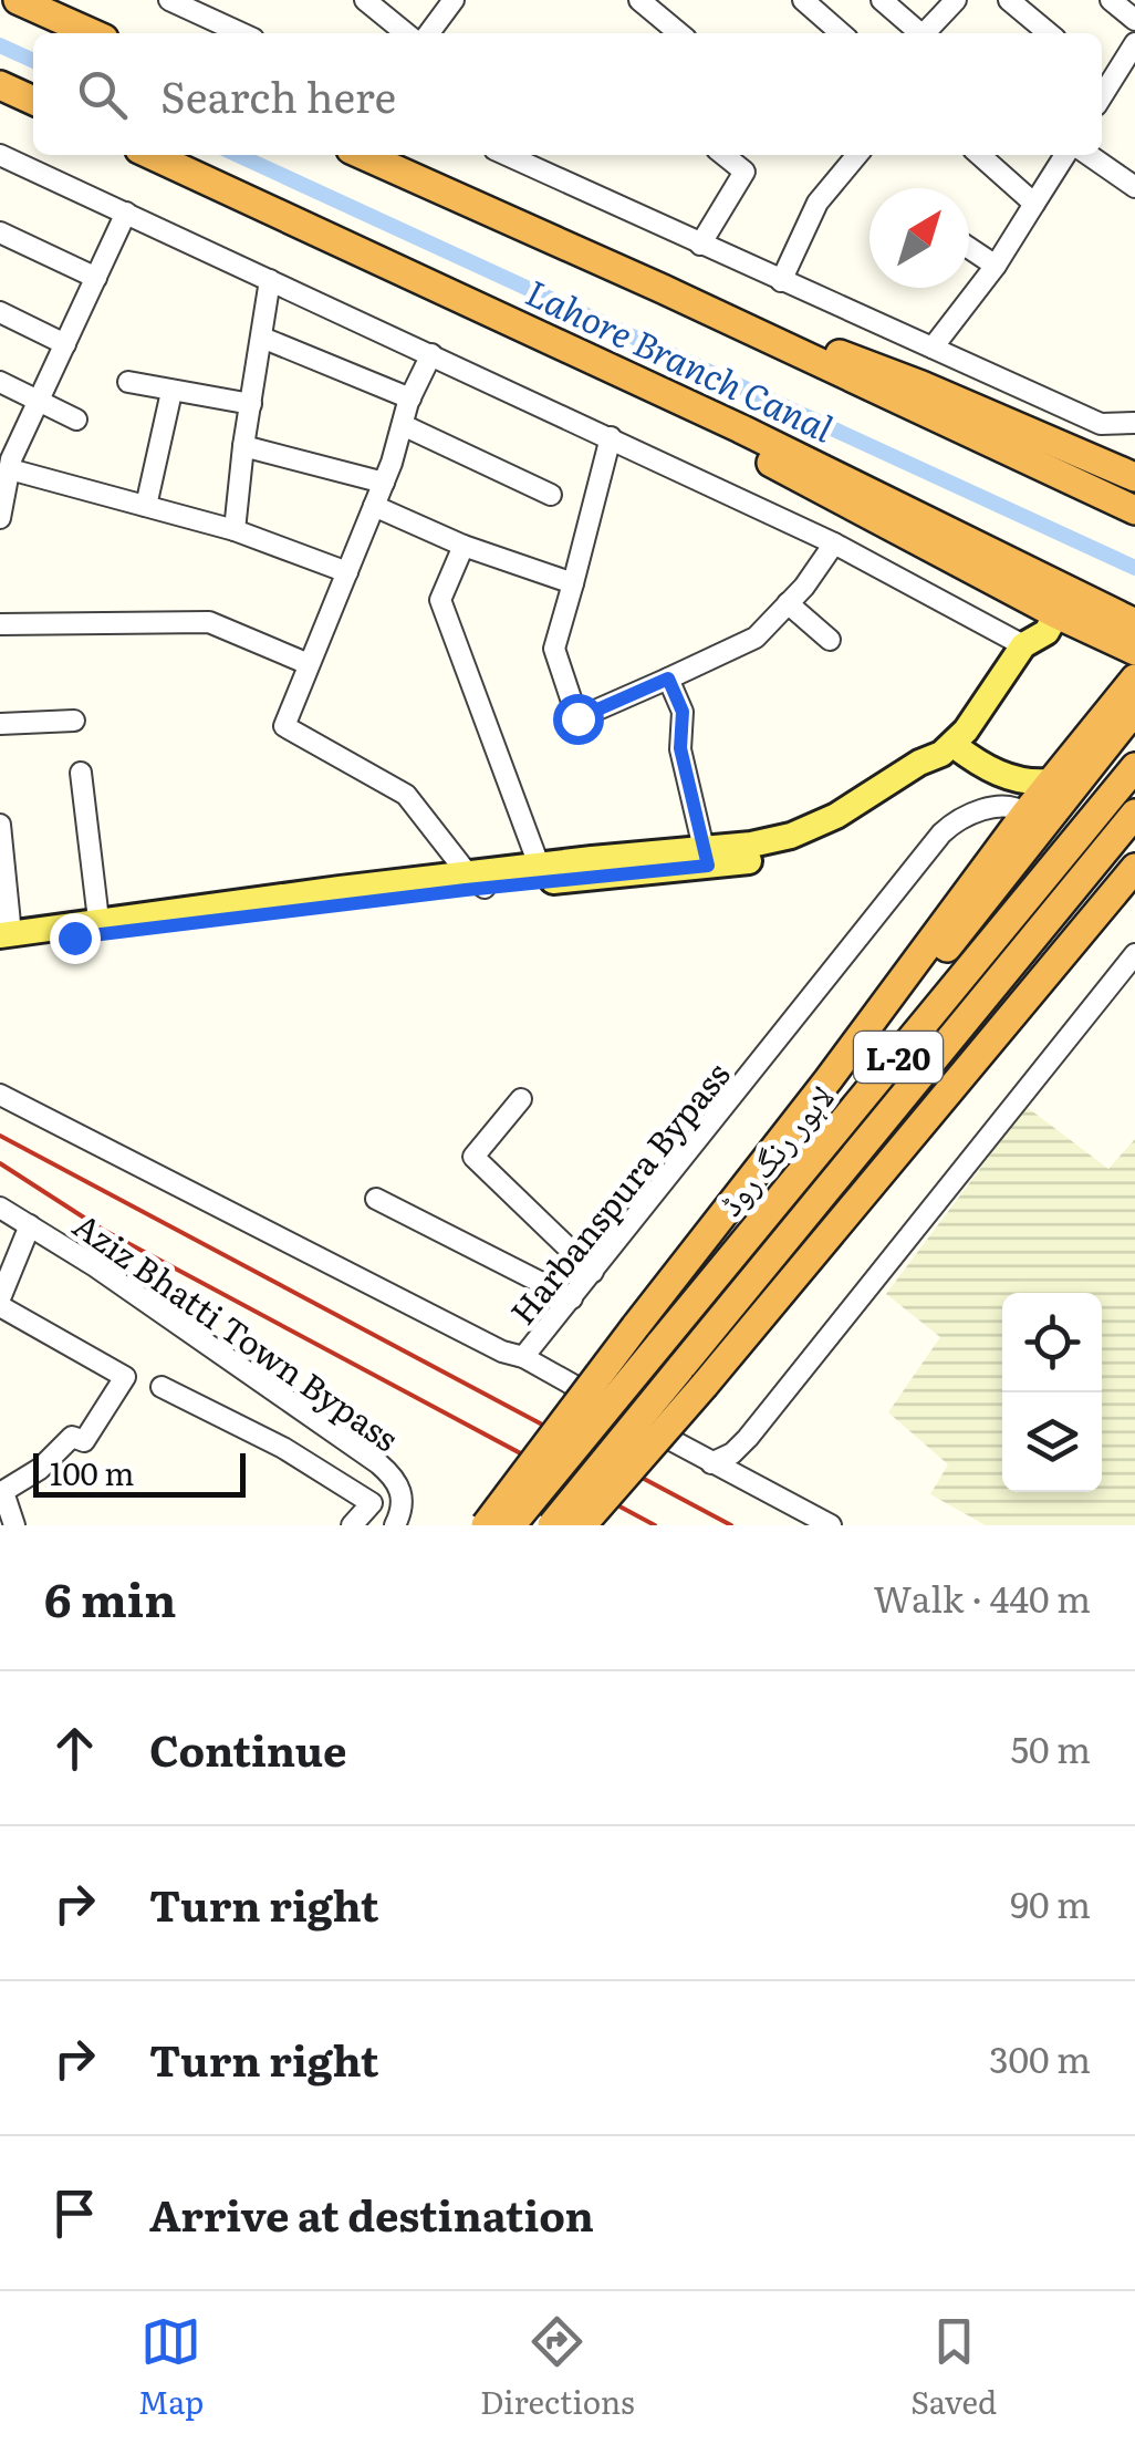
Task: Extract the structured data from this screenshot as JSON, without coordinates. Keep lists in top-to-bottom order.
{
  "streets": {
    "highway": ["L-20", "لاہور رنگ روڈ"],
    "street": ["Harbanspura Bypass", "Aziz Bhatti Town Bypass"]
  },
  "water": ["Lahore Branch Canal"],
  "scale_bar": "100 m",
  "north": "top right",
  "page": {
    "search": "Search here",
    "scale": "100 m",
    "heading": ["6 min", "Walk · 440 m"],
    "list": [
      ["Continue", "50 m"],
      ["Turn right", "90 m"],
      ["Turn right", "300 m"],
      "Arrive at destination"
    ],
    "nav": ["Map", "Directions", "Saved"]
  }
}
